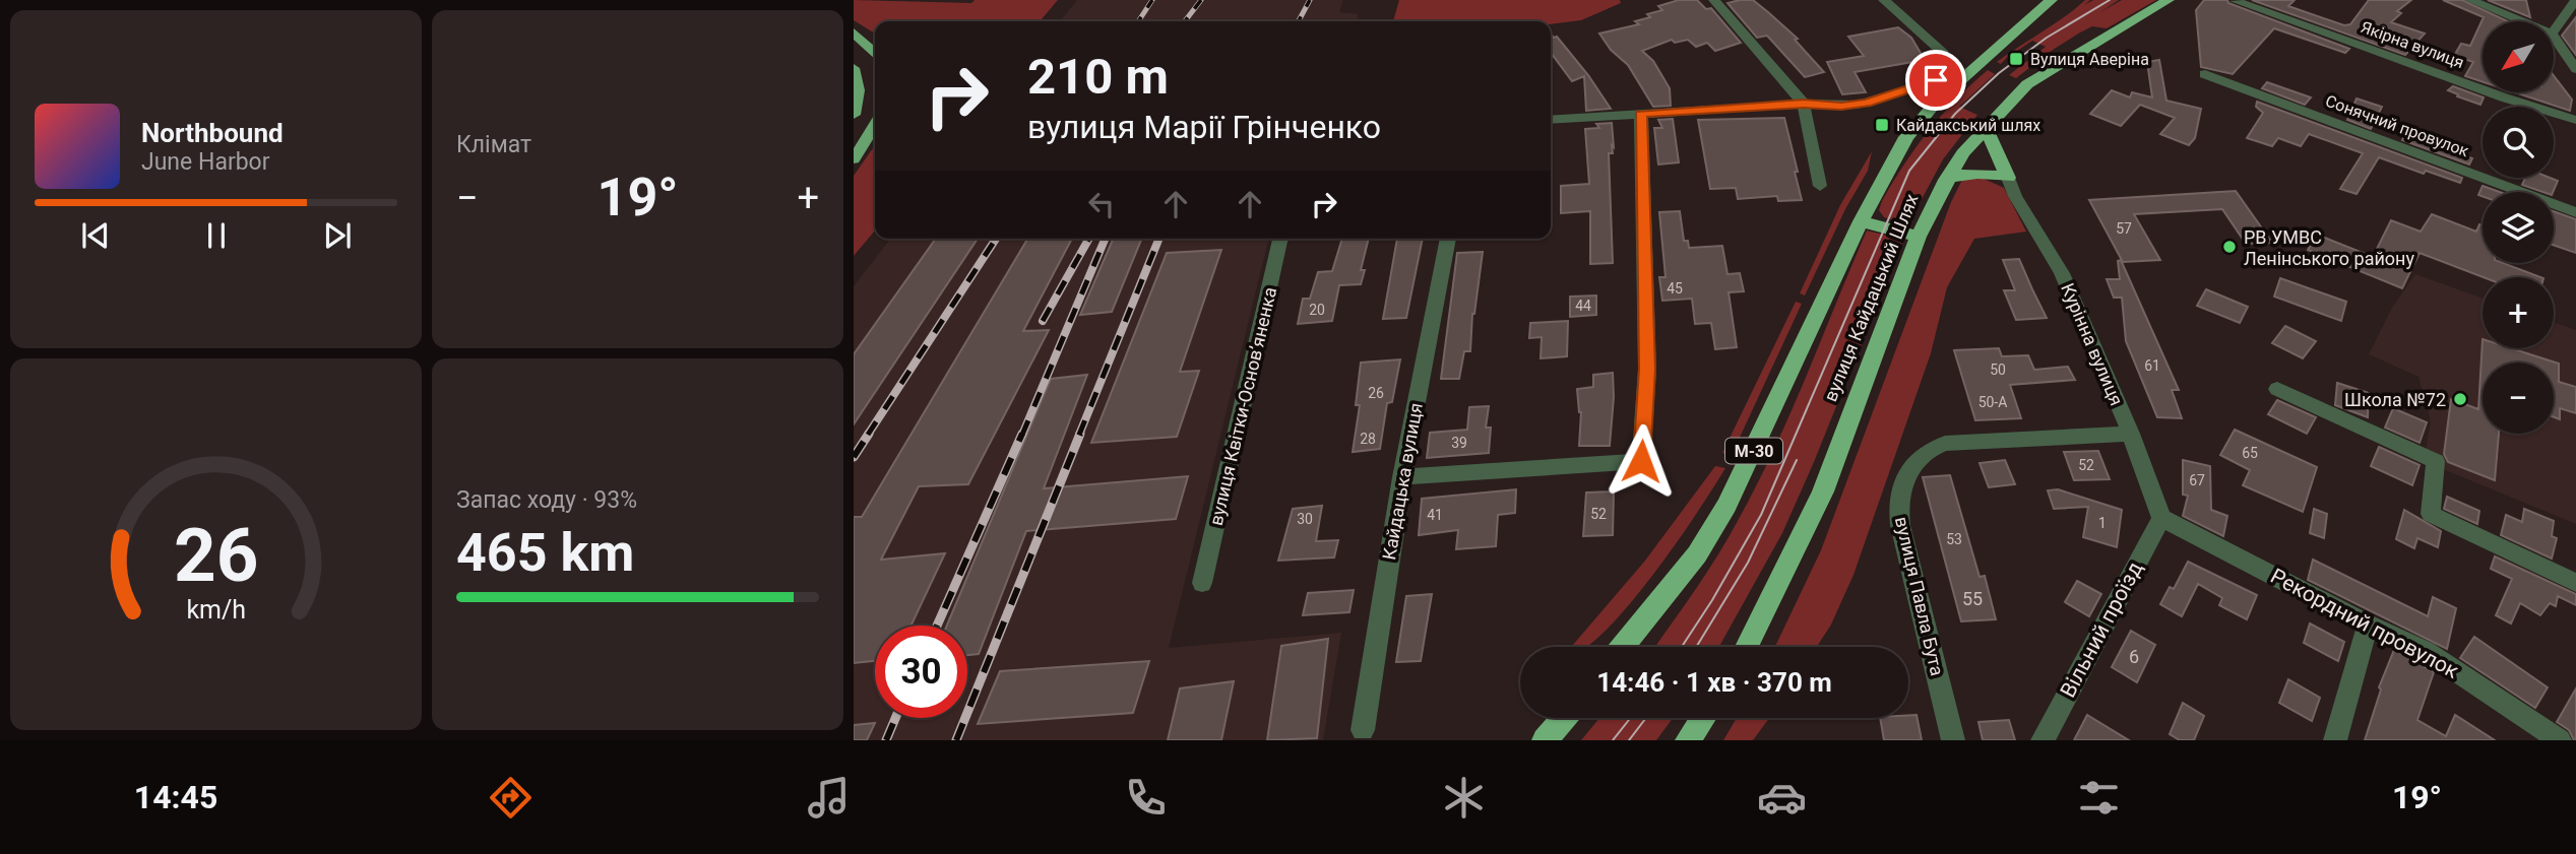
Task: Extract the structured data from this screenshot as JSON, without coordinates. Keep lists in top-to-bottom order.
{
  "streets": {
    "highway": ["вулиця Кайдацький Шлях", "М-30"],
    "street": [
      "Якірна вулиця",
      "Сонячний провулок",
      "Курінна вулиця",
      "вулиця Квітки-Основʼяненка",
      "Кайдацька вулиця",
      "вулиця Павла Бута",
      "Рекордний провулок",
      "Вільний проїзд"
    ]
  },
  "crossings": [
    ["Курінна вулиця", "вулиця Павла Бута"],
    ["Курінна вулиця", "Рекордний провулок"],
    ["Курінна вулиця", "Вільний проїзд"],
    ["Рекордний провулок", "Вільний проїзд"]
  ],
  "places": {
    "transit": ["Вулиця Аверіна", "Кайдакський шлях"],
    "other": ["РВ УМВС Ленінського району", "Школа №72"]
  },
  "house_numbers": [
    "57",
    "45",
    "44",
    "20",
    "61",
    "50",
    "26",
    "50-А",
    "28",
    "39",
    "65",
    "52",
    "67",
    "52",
    "41",
    "30",
    "1",
    "53",
    "55",
    "6"
  ],
  "north": "bottom left",
  "page": {
    "tile": [
      "Клімат",
      ["Запас ходу · 93%", "465 km"]
    ],
    "map_buttons": ["+", "−"],
    "turn": ["210 m", "вулиця Марії Грінченко"],
    "song": ["Northbound", "June Harbor"],
    "heat": ["−", "19°", "+"],
    "limit": "30",
    "trip": "14:46 · 1 хв · 370 m",
    "tabs": ["14:45", "19°"],
    "gauge": ["26", "km/h"]
  }
}
